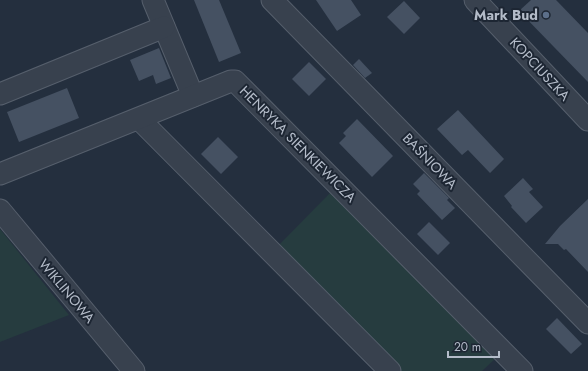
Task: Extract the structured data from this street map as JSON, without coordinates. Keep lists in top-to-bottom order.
{
  "streets": {
    "street": [
      "KOPCIUSZKA",
      "HENRYKA SIENKIEWICZA",
      "BAŚNIOWA",
      "WIKLINOWA"
    ]
  },
  "places": ["Mark Bud"],
  "scale_bar": "20 m"
}
